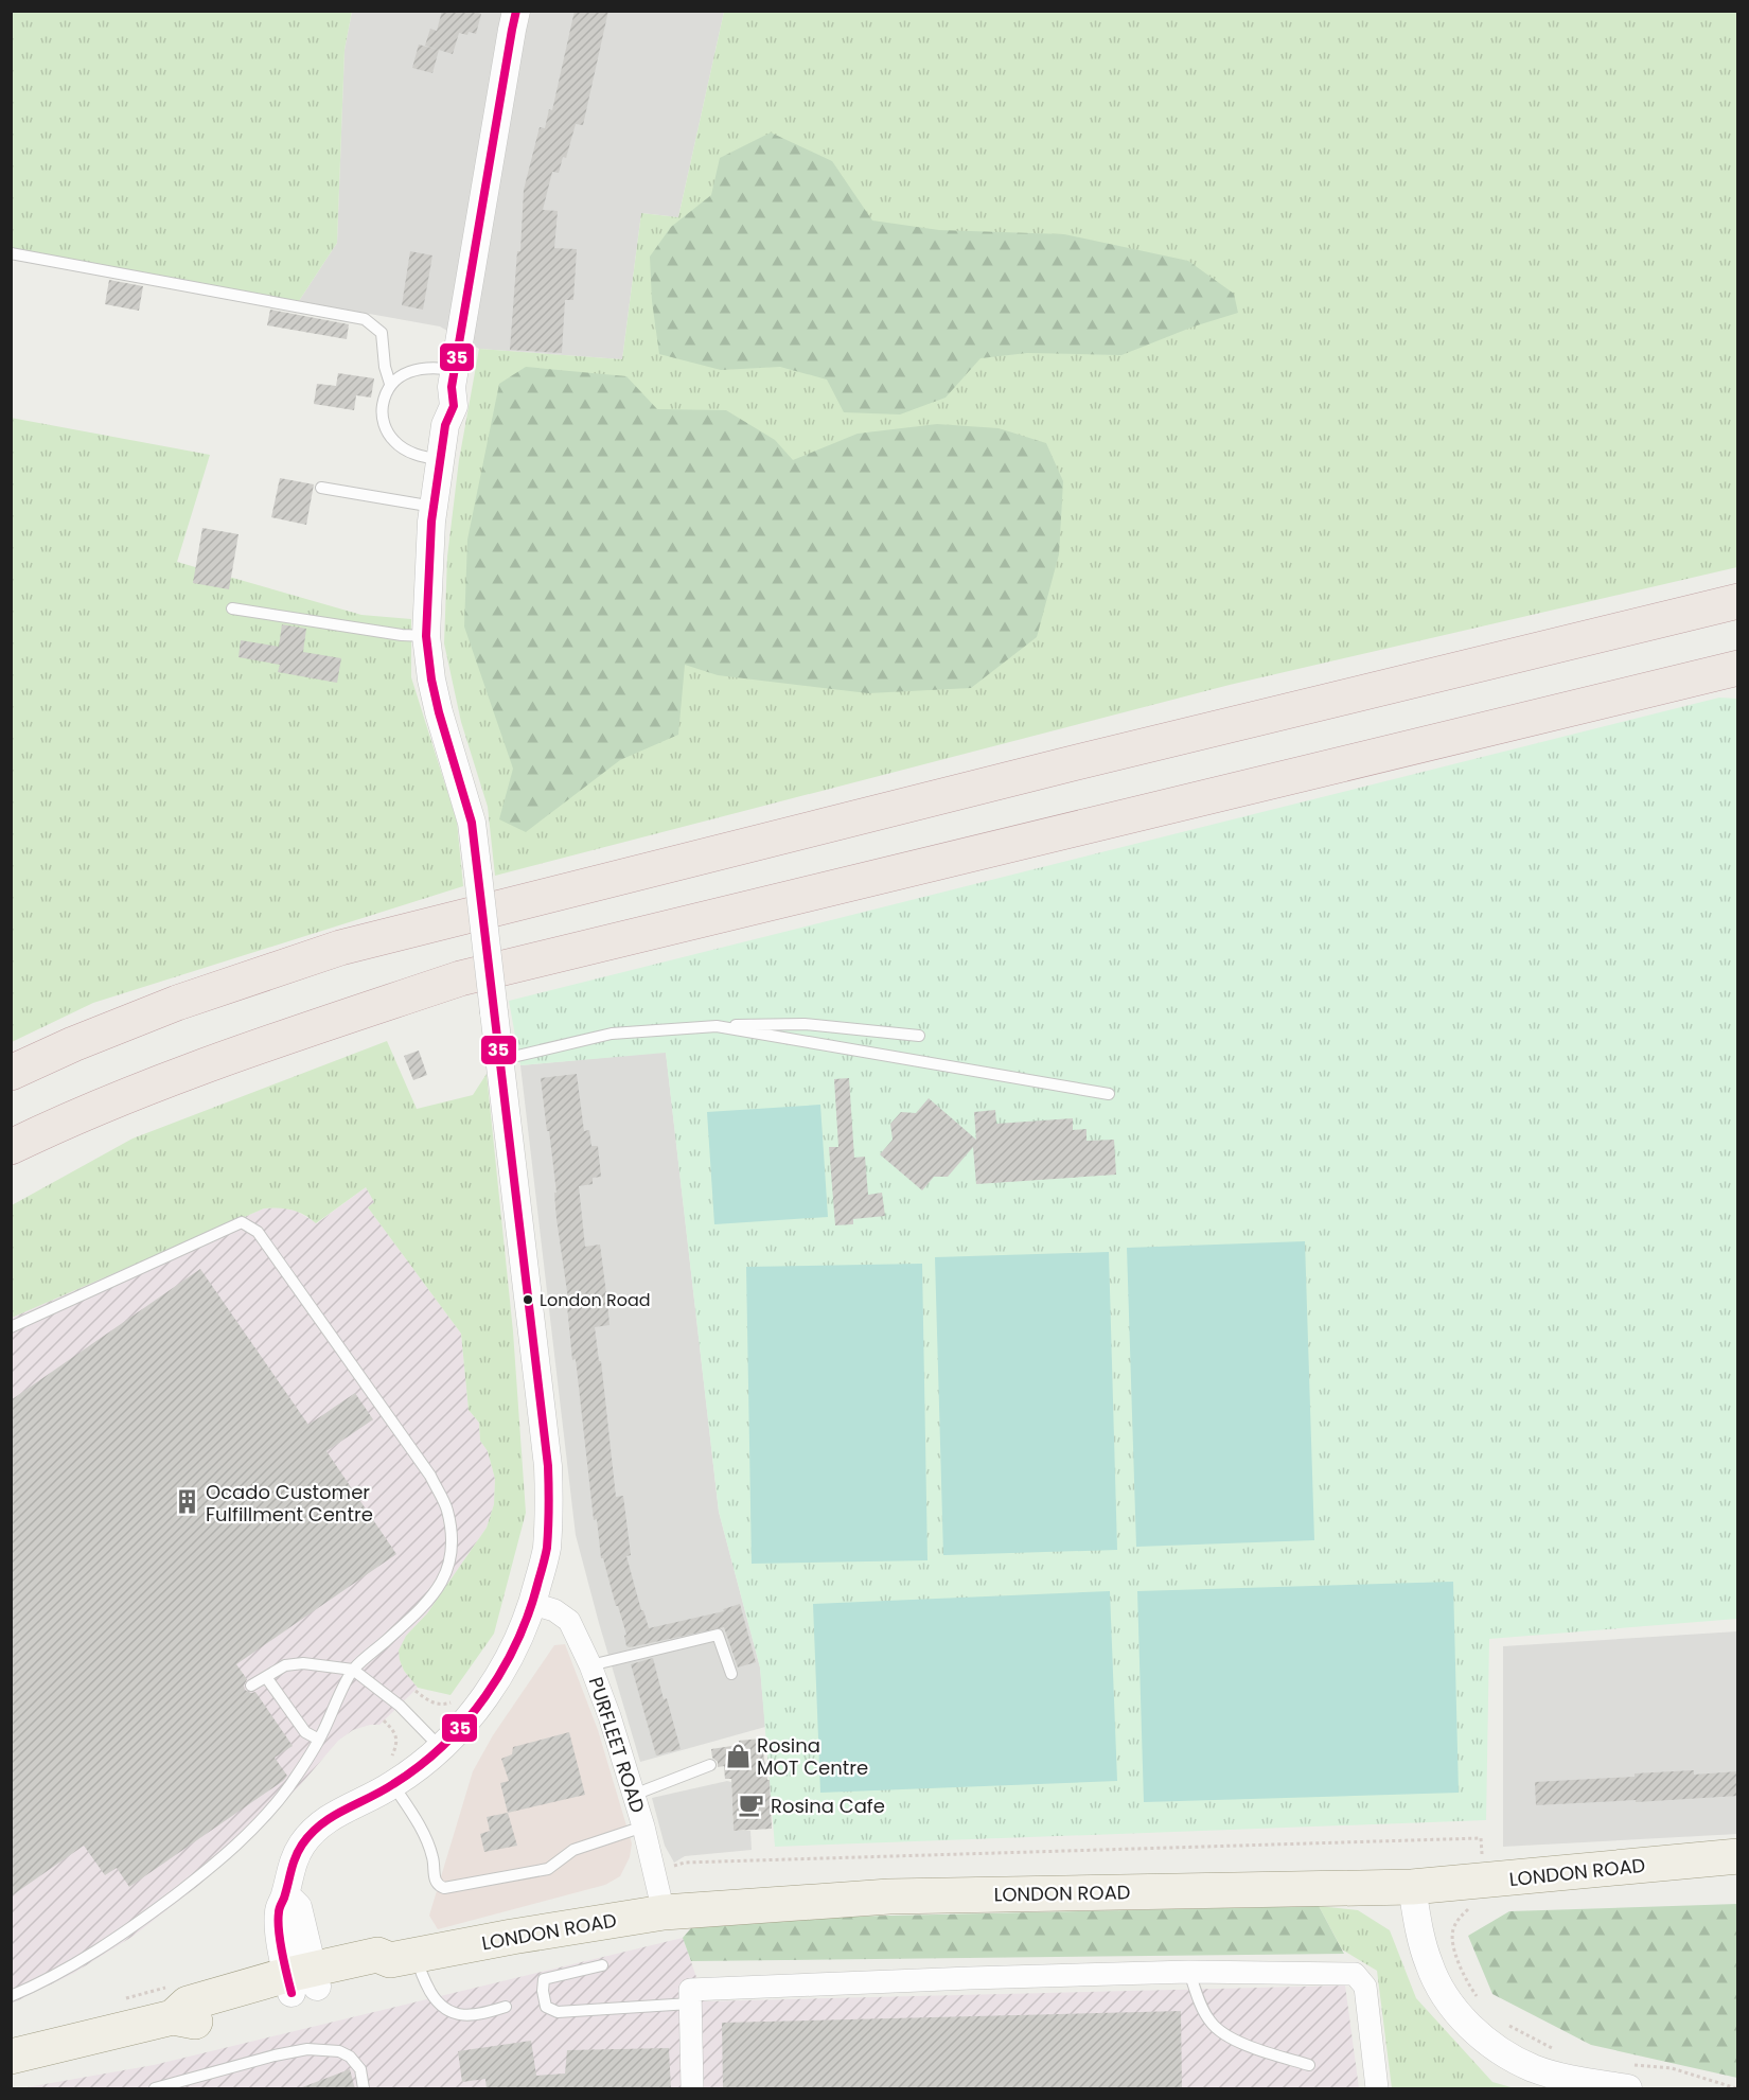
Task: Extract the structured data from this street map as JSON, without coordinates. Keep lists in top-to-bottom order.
{
  "streets": {
    "main road": ["LONDON ROAD"],
    "street": ["PURFLEET ROAD"]
  },
  "crossings": [
    ["PURFLEET ROAD", "LONDON ROAD"]
  ],
  "places": {
    "other": ["London Road"],
    "building": ["Ocado Customer Fulfillment Centre"],
    "shop": ["Rosina MOT Centre"],
    "cafe": ["Rosina Cafe"]
  },
  "lines": ["transit line 35"]
}
